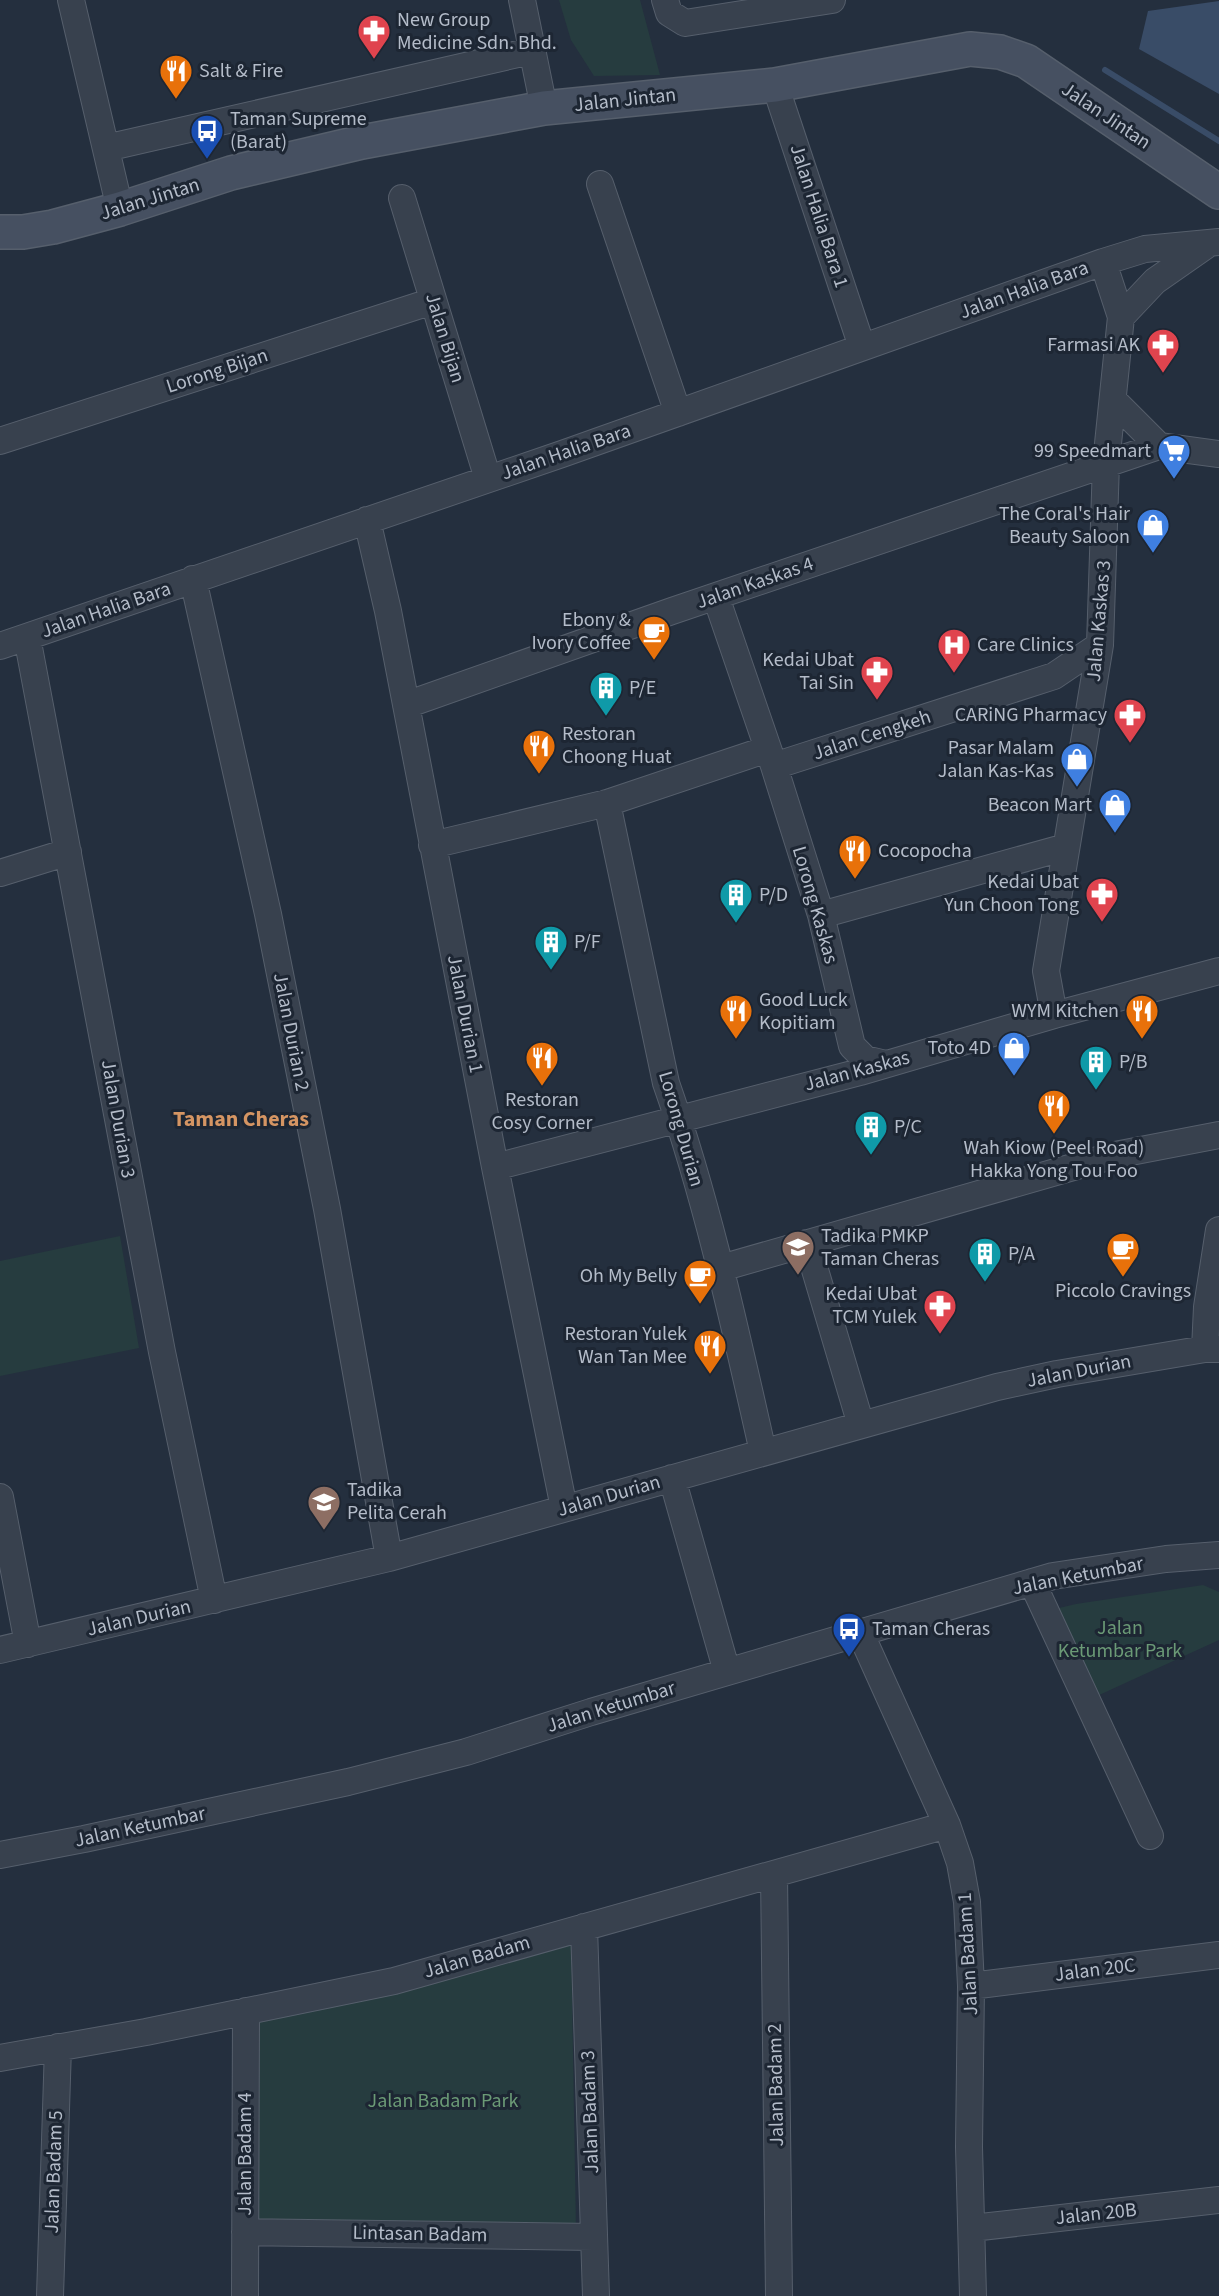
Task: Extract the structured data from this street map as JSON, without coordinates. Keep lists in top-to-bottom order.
{
  "streets": {
    "street": [
      "Jalan Jintan",
      "Jalan Halia Bara 1",
      "Jalan Halia Bara",
      "Jalan Bijan",
      "Lorong Bijan",
      "Jalan Kaskas 4",
      "Jalan Kaskas 3",
      "Jalan Cengkeh",
      "Lorong Kaskas",
      "Jalan Durian 1",
      "Jalan Durian 2",
      "Jalan Kaskas",
      "Jalan Durian 3",
      "Lorong Durian",
      "Jalan Durian",
      "Jalan Ketumbar",
      "Jalan Badam 1",
      "Jalan Badam",
      "Jalan 20C",
      "Jalan Badam 2",
      "Jalan Badam 3",
      "Jalan Badam 4",
      "Jalan Badam 5",
      "Jalan 20B",
      "Lintasan Badam"
    ]
  },
  "crossings": [
    ["Jalan Jintan", "Jalan Halia Bara 1"],
    ["Jalan Halia Bara 1", "Jalan Halia Bara"],
    ["Jalan Halia Bara", "Jalan Bijan"],
    ["Jalan Halia Bara", "Jalan Kaskas 3"],
    ["Jalan Halia Bara", "Jalan Durian 1"],
    ["Jalan Halia Bara", "Jalan Durian 2"],
    ["Jalan Halia Bara", "Jalan Durian 3"],
    ["Jalan Bijan", "Lorong Bijan"],
    ["Jalan Kaskas 4", "Jalan Kaskas 3"],
    ["Jalan Kaskas 4", "Lorong Kaskas"],
    ["Jalan Kaskas 4", "Jalan Durian 1"],
    ["Jalan Kaskas 3", "Jalan Cengkeh"],
    ["Jalan Kaskas 3", "Jalan Kaskas"],
    ["Jalan Cengkeh", "Lorong Kaskas"],
    ["Jalan Cengkeh", "Jalan Durian 1"],
    ["Jalan Cengkeh", "Lorong Durian"],
    ["Jalan Durian 1", "Jalan Kaskas"],
    ["Jalan Durian 1", "Jalan Durian"],
    ["Jalan Durian 2", "Jalan Durian"],
    ["Jalan Kaskas", "Lorong Durian"],
    ["Jalan Durian 3", "Jalan Durian"],
    ["Lorong Durian", "Jalan Durian"],
    ["Jalan Ketumbar", "Jalan Badam 1"],
    ["Jalan Badam 1", "Jalan Badam"],
    ["Jalan Badam 1", "Jalan 20C"],
    ["Jalan Badam 1", "Jalan 20B"],
    ["Jalan Badam", "Jalan Badam 2"],
    ["Jalan Badam", "Jalan Badam 3"],
    ["Jalan Badam", "Jalan Badam 4"],
    ["Jalan Badam", "Jalan Badam 5"],
    ["Jalan Badam 3", "Lintasan Badam"],
    ["Jalan Badam 4", "Lintasan Badam"]
  ],
  "districts": ["Taman Cheras"],
  "parks": ["Jalan Ketumbar Park", "Jalan Badam Park"],
  "places": {
    "pharmacy": [
      "New Group Medicine Sdn. Bhd.",
      "Farmasi AK",
      "Kedai Ubat Tai Sin",
      "CARiNG Pharmacy",
      "Kedai Ubat Yun Choon Tong",
      "Kedai Ubat TCM Yulek"
    ],
    "restaurant": [
      "Salt & Fire",
      "Restoran Choong Huat",
      "Cocopocha",
      "Good Luck Kopitiam",
      "WYM Kitchen",
      "Restoran Cosy Corner",
      "Wah Kiow (Peel Road) Hakka Yong Tou Foo",
      "Restoran Yulek Wan Tan Mee"
    ],
    "bus stop": ["Taman Supreme (Barat)", "Taman Cheras"],
    "supermarket": ["99 Speedmart"],
    "shop": [
      "The Coral's Hair Beauty Saloon",
      "Pasar Malam Jalan Kas-Kas",
      "Beacon Mart",
      "Toto 4D"
    ],
    "cafe": ["Ebony & Ivory Coffee", "Piccolo Cravings", "Oh My Belly"],
    "hospital": ["Care Clinics"],
    "building": [
      "P/E",
      "P/D",
      "P/F",
      "P/B",
      "P/C",
      "P/A"
    ],
    "school or university": ["Tadika PMKP Taman Cheras", "Tadika Pelita Cerah"]
  }
}
